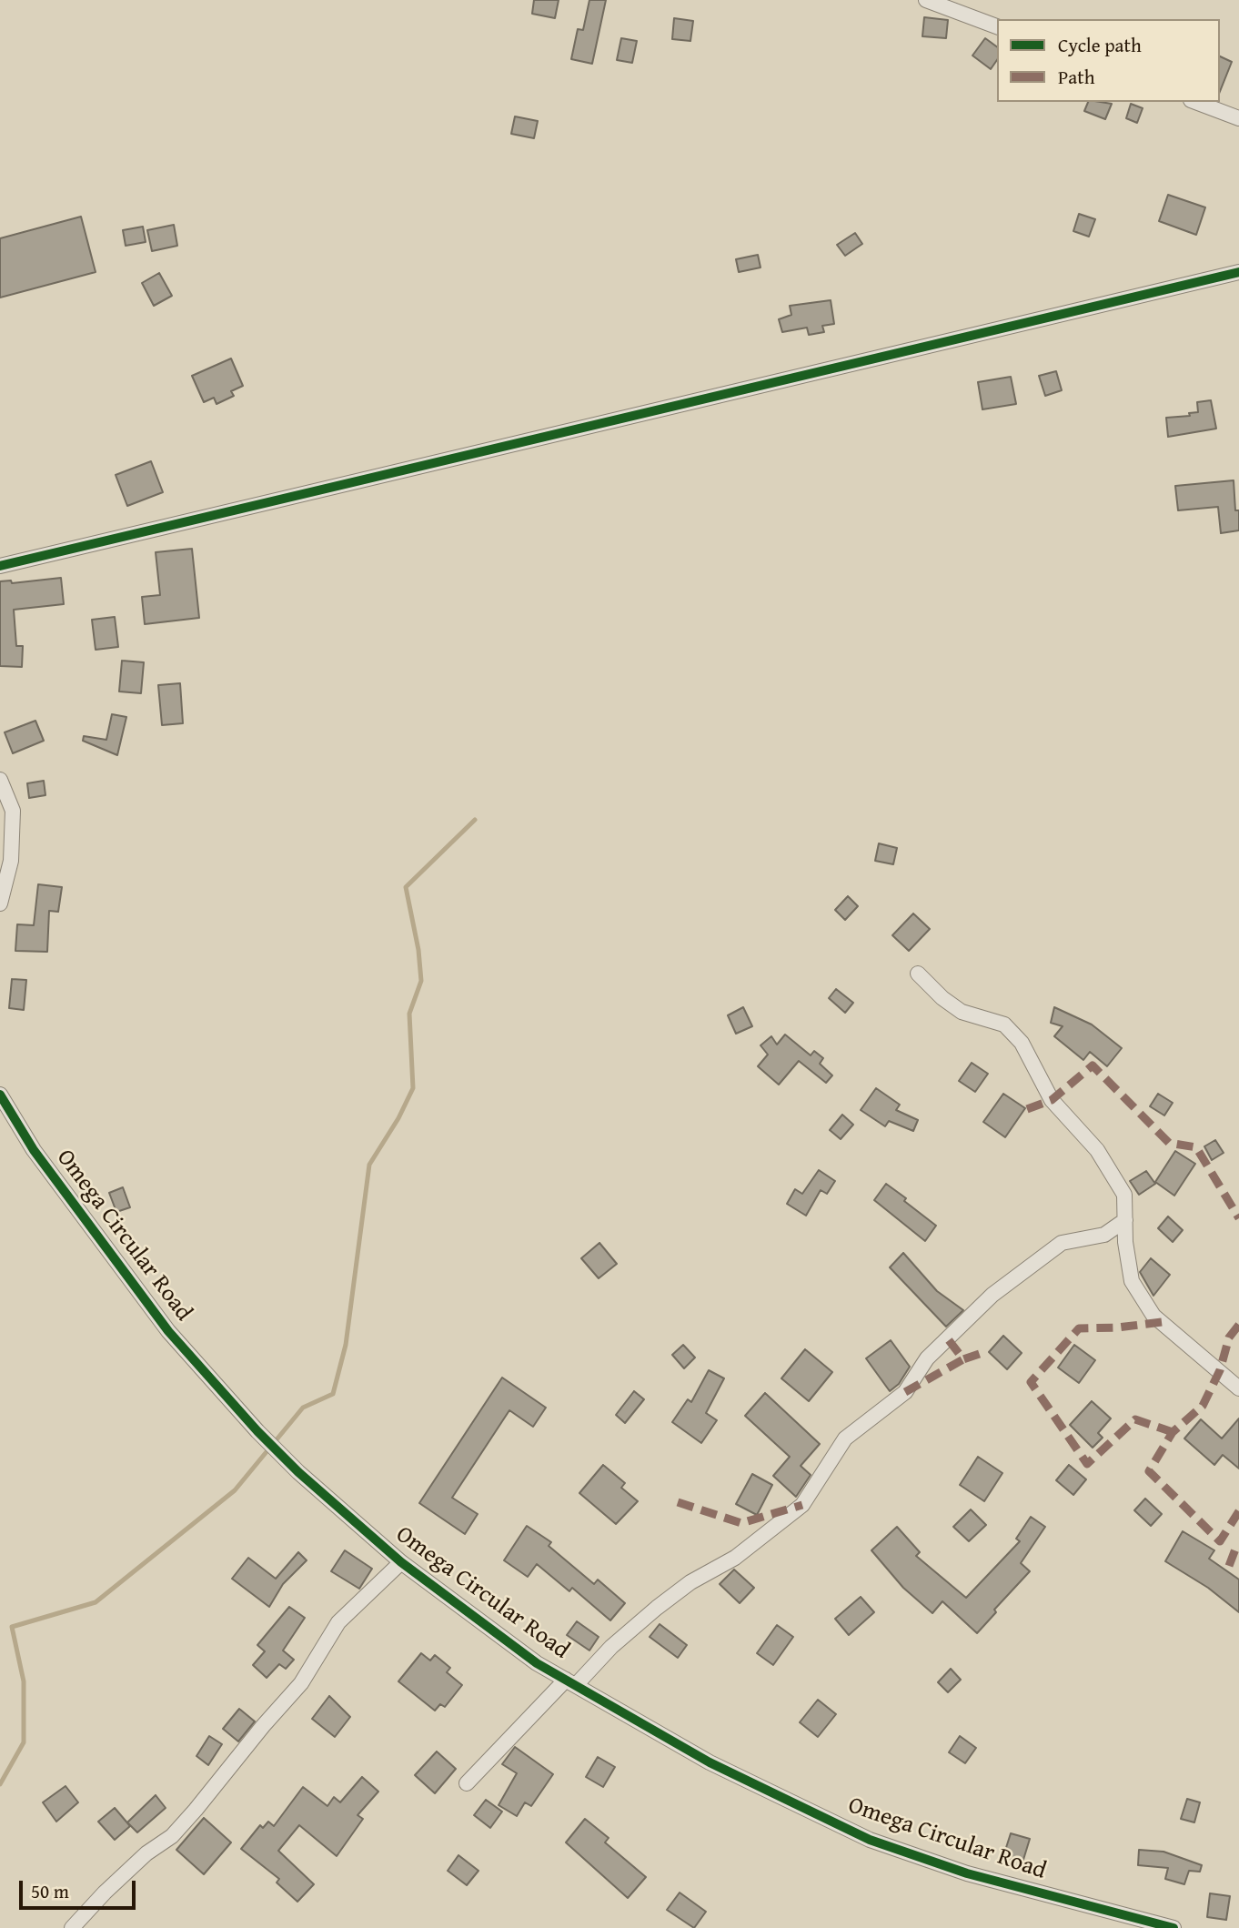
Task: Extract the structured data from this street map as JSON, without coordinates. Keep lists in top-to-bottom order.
{
  "streets": {
    "street": ["Omega Circular Road"]
  },
  "legend": ["Cycle path", "Path"],
  "scale_bar": "50 m"
}
